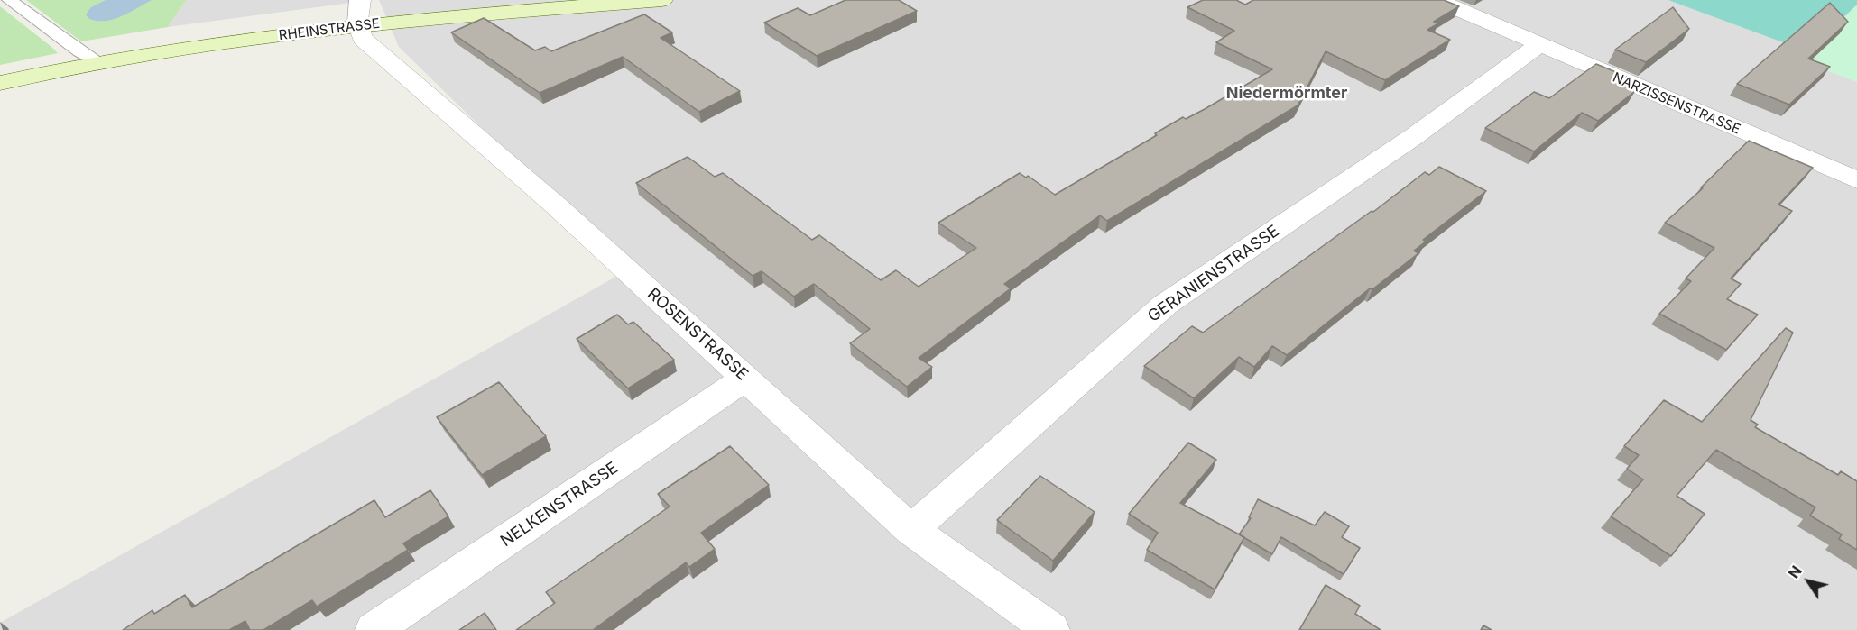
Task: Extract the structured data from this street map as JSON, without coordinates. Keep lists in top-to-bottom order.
{
  "streets": {
    "main road": ["RHEINSTRASSE"],
    "street": [
      "NARZISSENSTRASSE",
      "GERANIENSTRASSE",
      "ROSENSTRASSE",
      "NELKENSTRASSE"
    ]
  },
  "crossings": [
    ["RHEINSTRASSE", "ROSENSTRASSE"],
    ["NARZISSENSTRASSE", "GERANIENSTRASSE"],
    ["GERANIENSTRASSE", "ROSENSTRASSE"],
    ["ROSENSTRASSE", "NELKENSTRASSE"]
  ],
  "districts": ["Niedermörmter"],
  "north": "top left"
}
